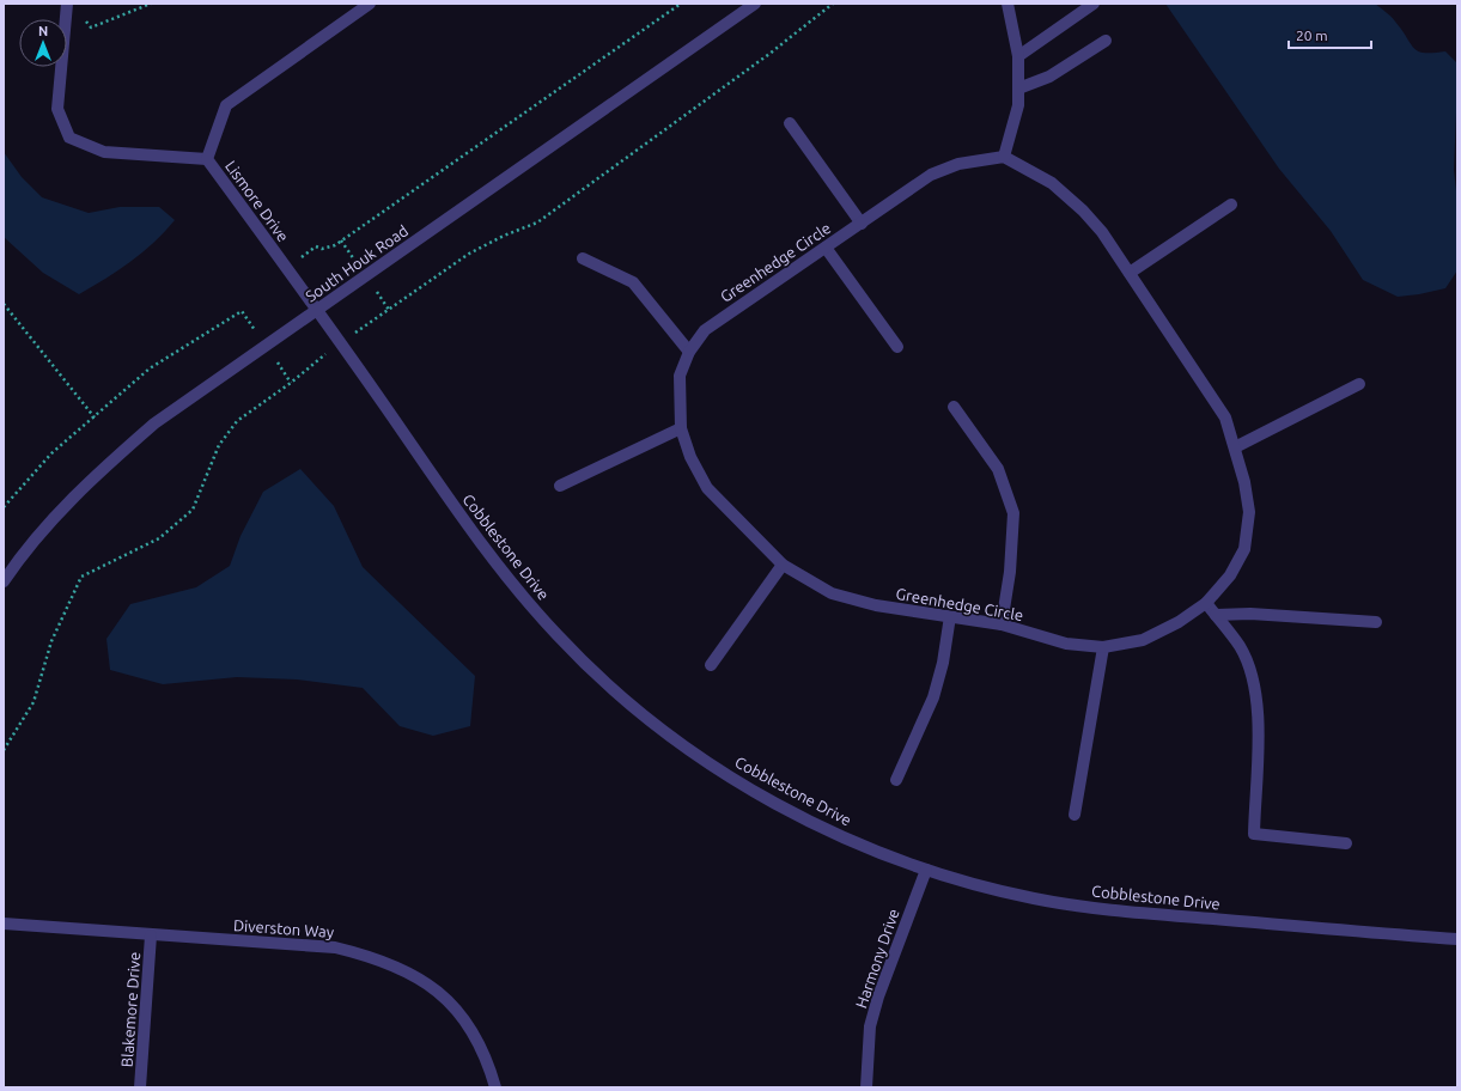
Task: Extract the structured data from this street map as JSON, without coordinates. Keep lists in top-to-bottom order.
{
  "streets": {
    "street": [
      "Lismore Drive",
      "Greenhedge Circle",
      "South Houk Road",
      "Cobblestone Drive",
      "Diverston Way",
      "Harmony Drive",
      "Blakemore Drive"
    ]
  },
  "crossings": [
    ["Lismore Drive", "South Houk Road"],
    ["Lismore Drive", "Cobblestone Drive"],
    ["South Houk Road", "Cobblestone Drive"],
    ["Cobblestone Drive", "Harmony Drive"],
    ["Diverston Way", "Blakemore Drive"]
  ],
  "scale_bar": "20 m",
  "north": "top"
}
